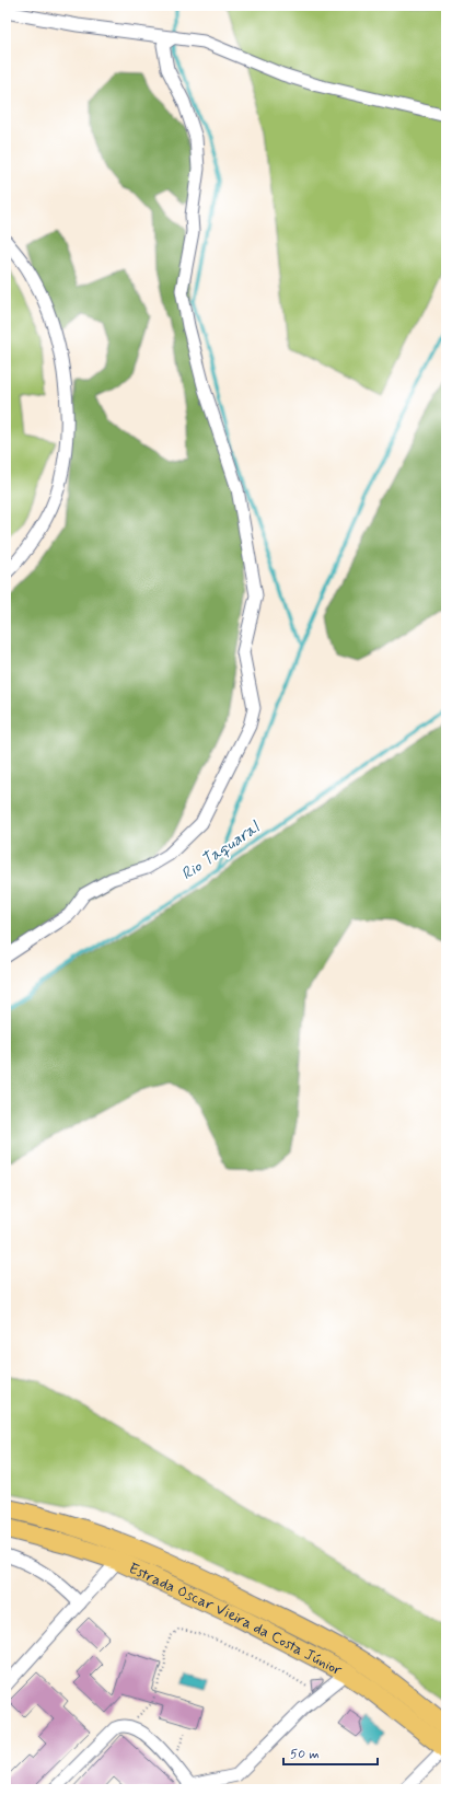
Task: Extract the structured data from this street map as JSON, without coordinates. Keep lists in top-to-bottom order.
{
  "streets": {
    "main road": ["Estrada Oscar Vieira da Costa Júnior"]
  },
  "water": ["Rio Taquaral"],
  "scale_bar": "50 m"
}
